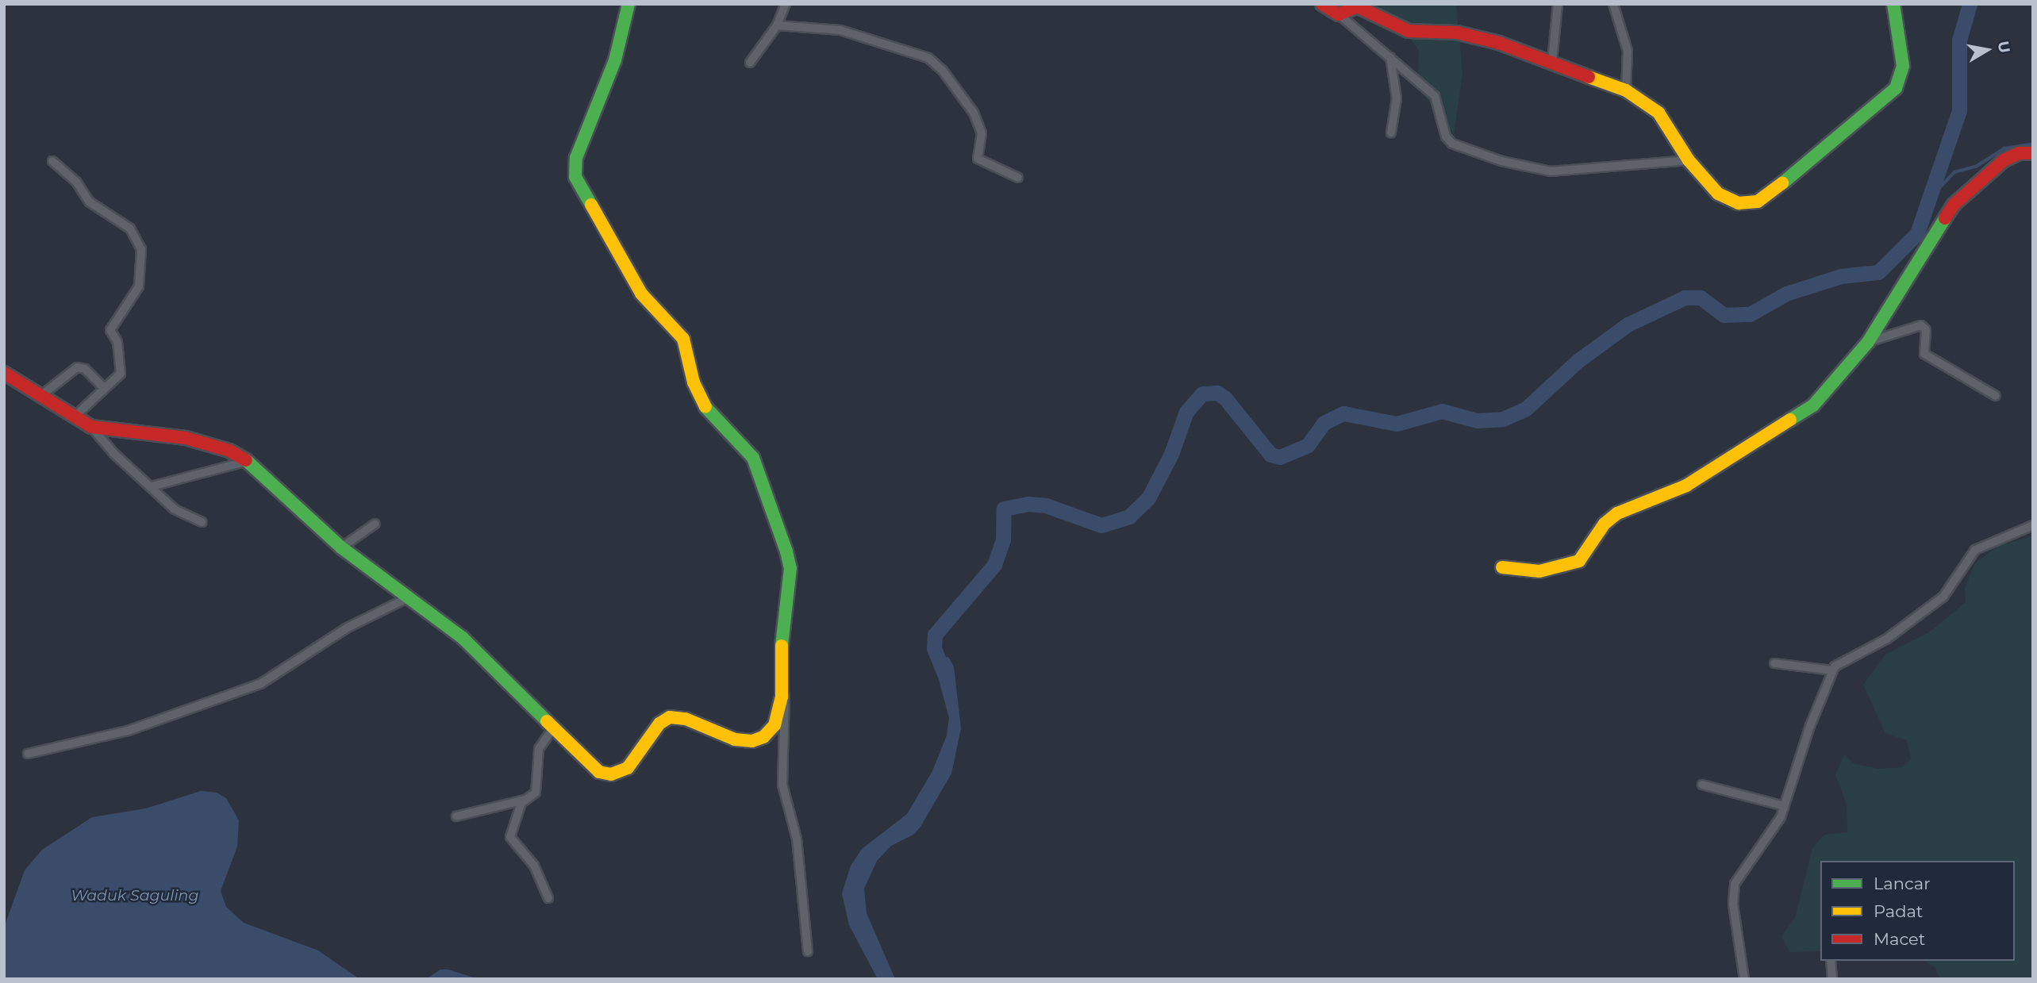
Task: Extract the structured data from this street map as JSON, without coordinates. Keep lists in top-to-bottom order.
{
  "water": ["Waduk Saguling"],
  "legend": ["Lancar", "Padat", "Macet"],
  "north": "right"
}
